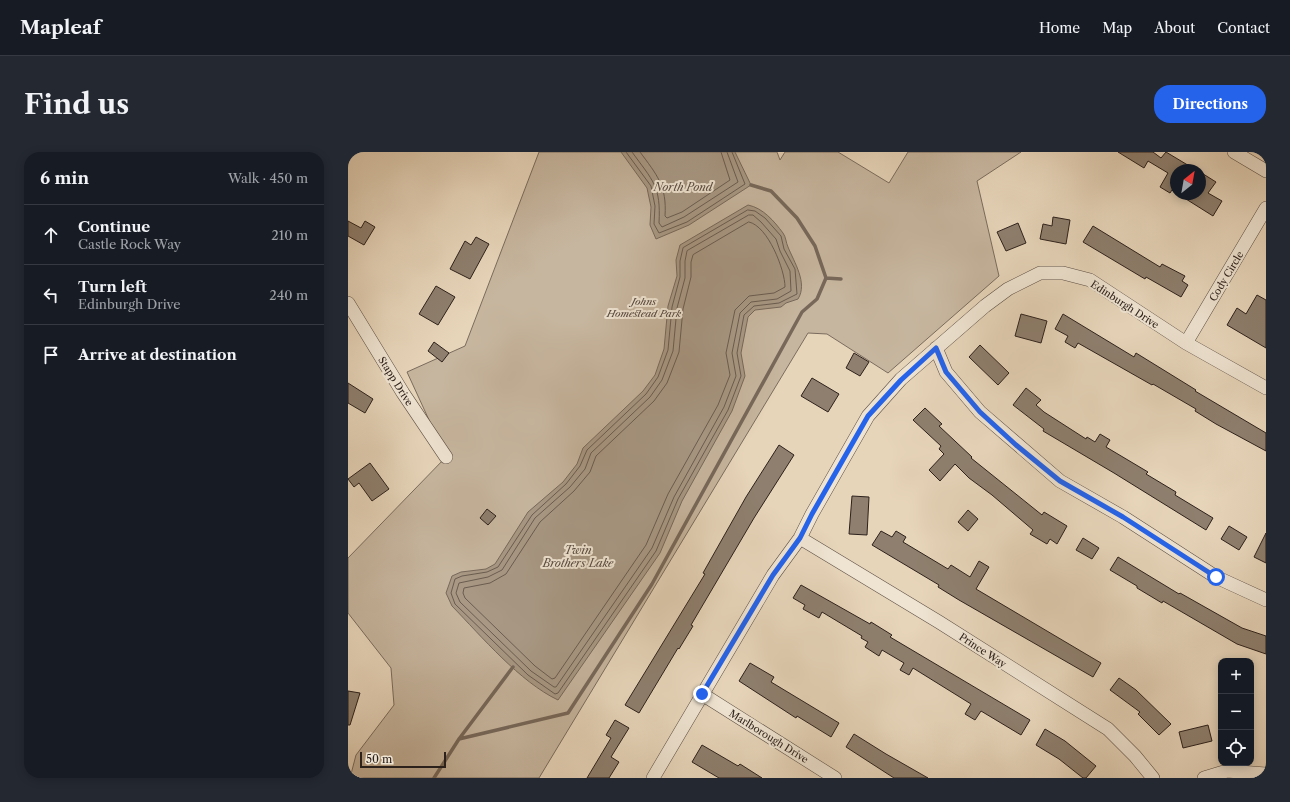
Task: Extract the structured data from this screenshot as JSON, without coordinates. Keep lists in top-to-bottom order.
{
  "streets": {
    "street": [
      "Cody Circle",
      "Edinburgh Drive",
      "Stapp Drive",
      "Prince Way",
      "Marlborough Drive"
    ]
  },
  "crossings": [
    ["Cody Circle", "Edinburgh Drive"],
    ["Edinburgh Drive", "Prince Way"],
    ["Edinburgh Drive", "Marlborough Drive"]
  ],
  "water": ["North Pond", "Twin Brothers Lake"],
  "parks": ["Johns Homestead Park"],
  "scale_bar": "50 m",
  "north": "top right",
  "page": {
    "header": "Mapleaf",
    "nav": [
      "Home",
      "Map",
      "About",
      "Contact"
    ],
    "buttons": "Directions",
    "title": "Find us",
    "heading": ["6 min", "Walk · 450 m"],
    "list": [
      ["Continue", "Castle Rock Way", "210 m"],
      ["Turn left", "Edinburgh Drive", "240 m"],
      "Arrive at destination"
    ],
    "map_buttons": ["+", "−"],
    "scale": "50 m"
  }
}
